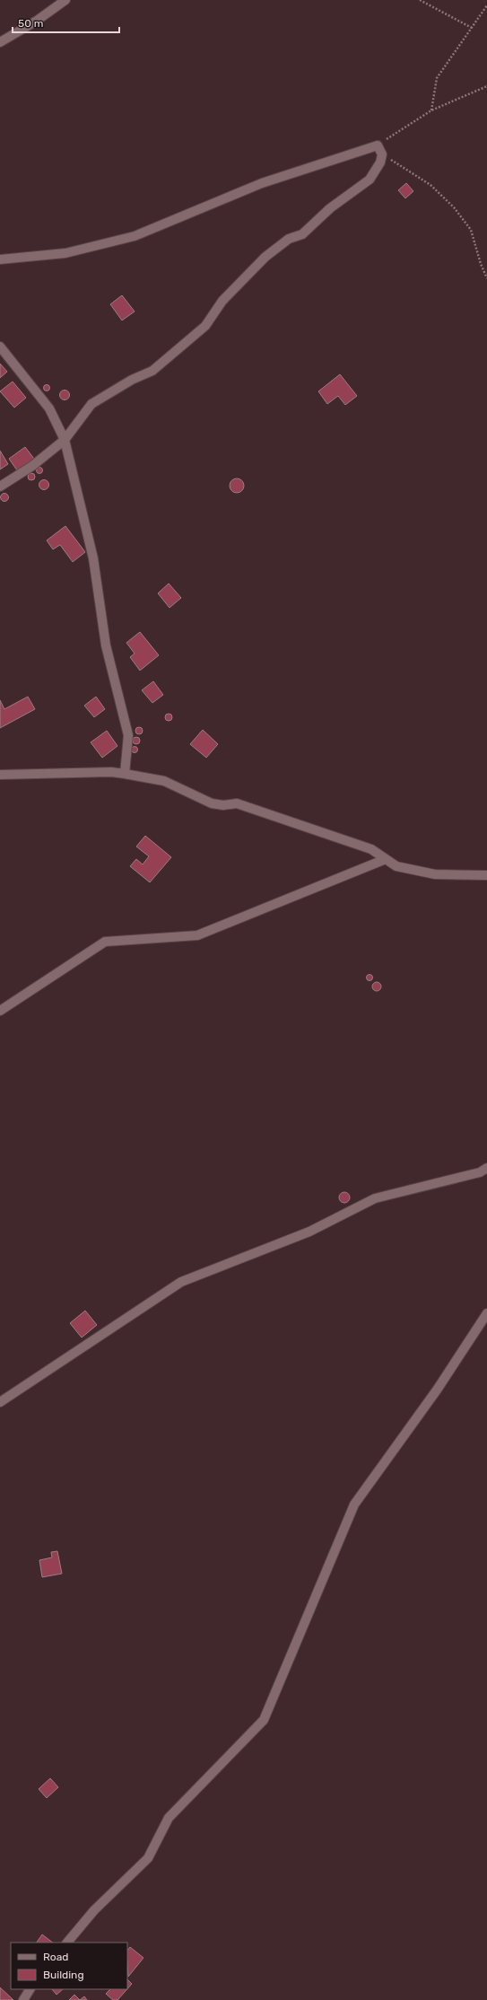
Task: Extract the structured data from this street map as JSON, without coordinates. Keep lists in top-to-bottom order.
{
  "legend": ["Road", "Building"],
  "scale_bar": "50 m"
}
